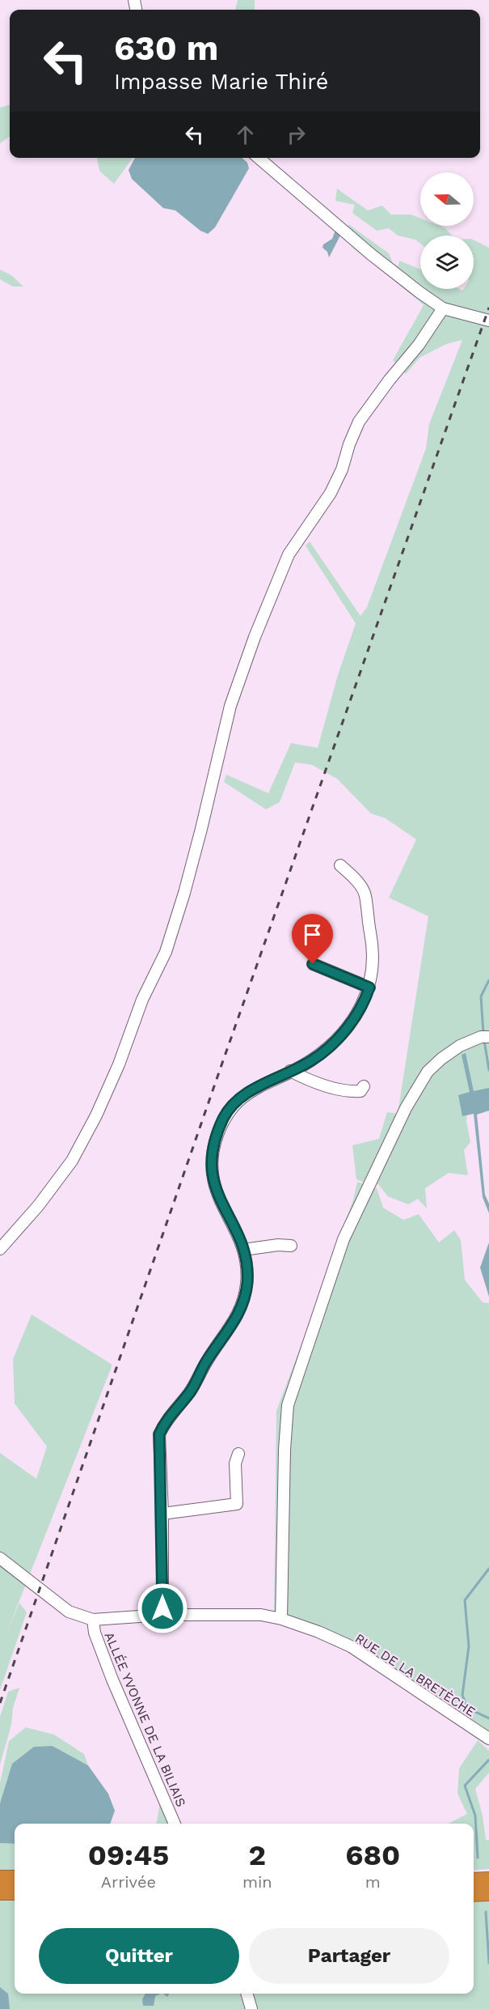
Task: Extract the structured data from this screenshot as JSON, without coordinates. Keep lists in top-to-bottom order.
{
  "streets": {
    "street": ["RUE DE LA BRETÈCHE", "ALLÉE YVONNE DE LA BILIAIS"]
  },
  "crossings": [
    ["RUE DE LA BRETÈCHE", "ALLÉE YVONNE DE LA BILIAIS"]
  ],
  "north": "left",
  "page": {
    "turn": ["630 m", "Impasse Marie Thiré"],
    "eta": [
      "09:45",
      "Arrivée",
      "2",
      "min",
      "680",
      "m"
    ],
    "buttons": ["Quitter", "Partager"]
  }
}
